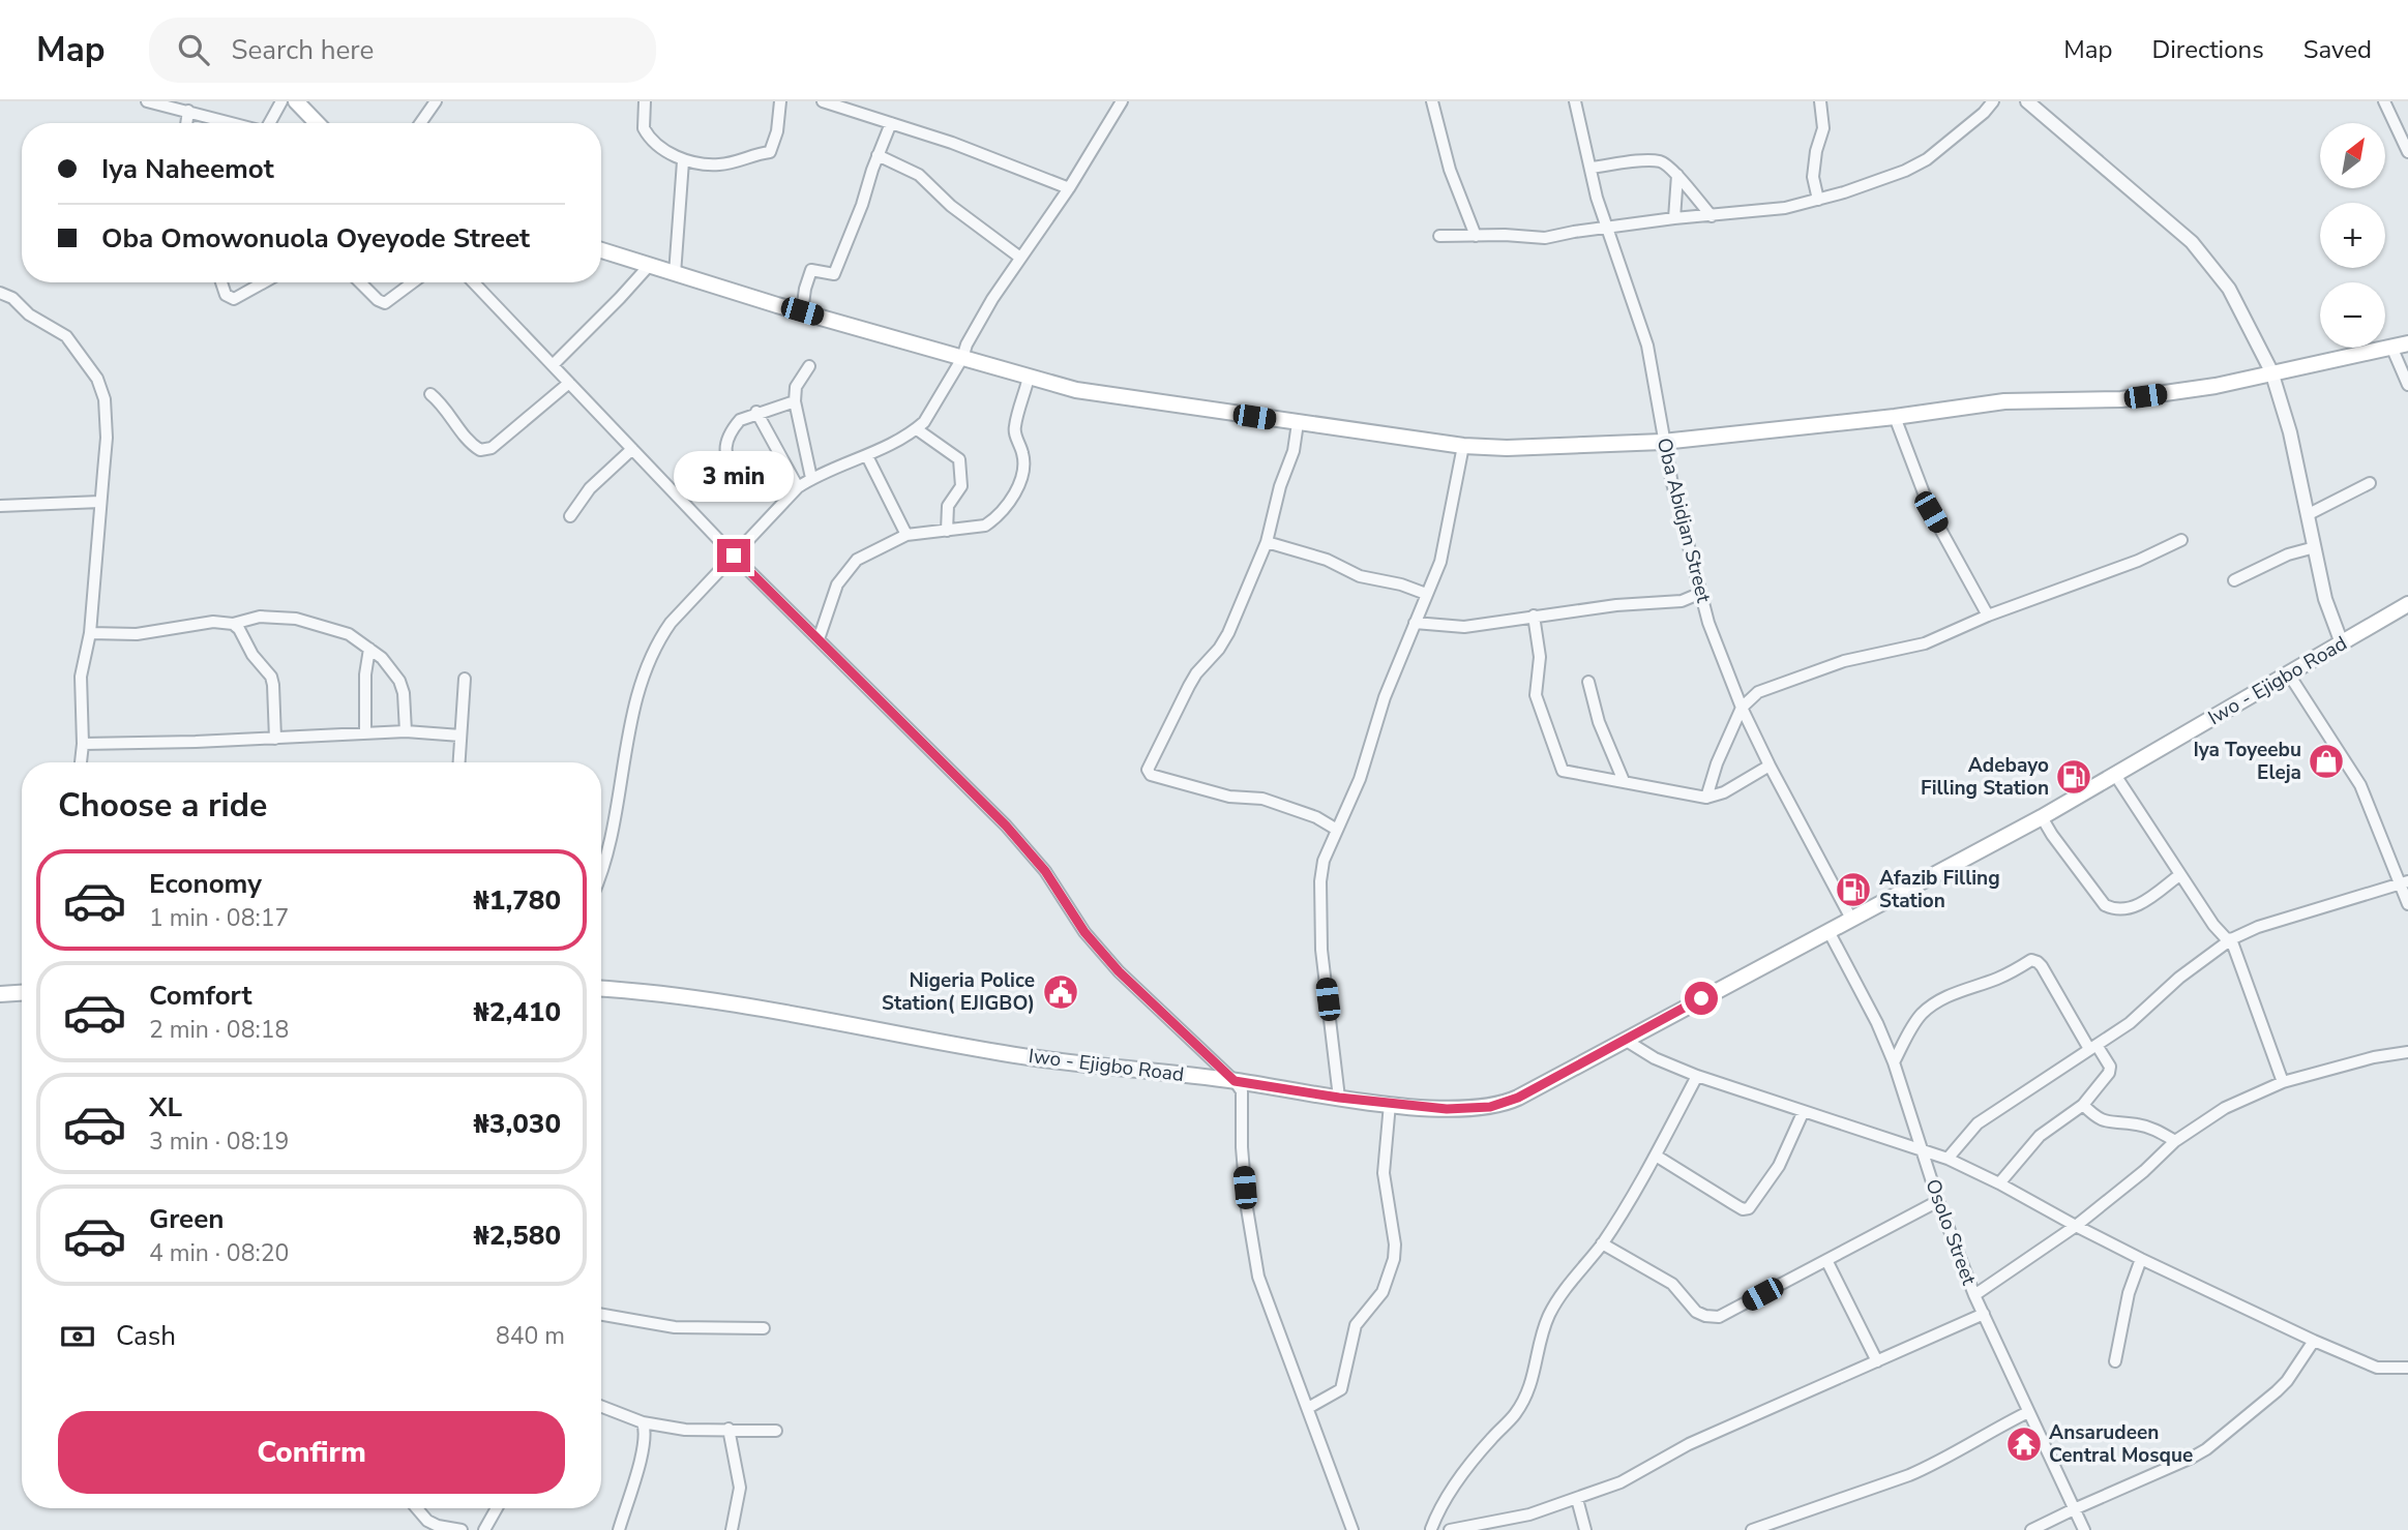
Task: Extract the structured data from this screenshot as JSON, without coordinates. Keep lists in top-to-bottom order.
{
  "streets": {
    "main road": ["Iwo - Ejigbo Road"],
    "street": ["Oba Abidjan Street", "Osolo Street"]
  },
  "crossings": [
    ["Oba Abidjan Street", "Iwo - Ejigbo Road"],
    ["Iwo - Ejigbo Road", "Osolo Street"]
  ],
  "places": {
    "shop": ["Iya Toyeebu Eleja"],
    "fuel station": ["Adebayo Filling Station", "Afazib Filling Station"],
    "public building": ["Nigeria Police Station( EJIGBO)"],
    "temple": ["Ansarudeen Central Mosque"]
  },
  "north": "top right",
  "page": {
    "header": "Map",
    "search": "Search here",
    "nav": ["Map", "Directions", "Saved"],
    "map_buttons": ["+", "−"],
    "banner": ["Iya Naheemot", "Oba Omowonuola Oyeyode Street"],
    "bubble": "3 min",
    "heading": "Choose a ride",
    "list": [
      {
        "name": "Economy",
        "note": "1 min · 08:17",
        "value": "₦1,780"
      },
      {
        "name": "Comfort",
        "note": "2 min · 08:18",
        "value": "₦2,410"
      },
      {
        "name": "XL",
        "note": "3 min · 08:19",
        "value": "₦3,030"
      },
      {
        "name": "Green",
        "note": "4 min · 08:20",
        "value": "₦2,580"
      }
    ],
    "pay": ["Cash", "840 m"],
    "buttons": "Confirm"
  }
}
